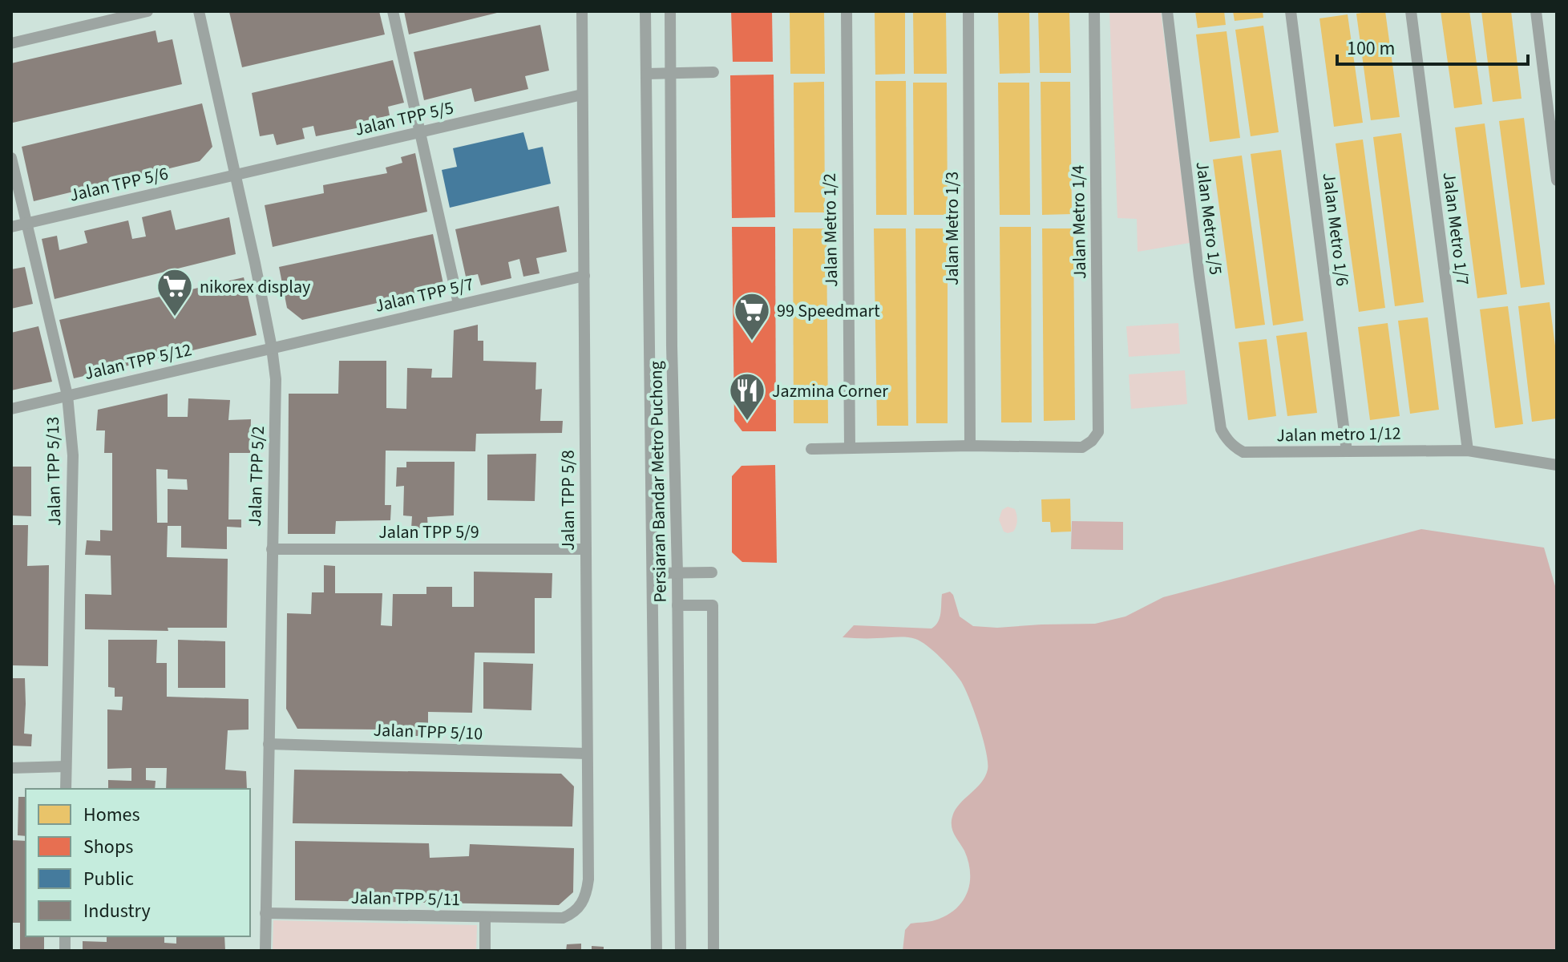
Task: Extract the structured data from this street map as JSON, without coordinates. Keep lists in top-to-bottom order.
{
  "streets": {
    "street": [
      "Jalan TPP 5/5",
      "Jalan TPP 5/6",
      "Jalan Metro 1/5",
      "Jalan Metro 1/4",
      "Jalan Metro 1/3",
      "Jalan Metro 1/7",
      "Jalan Metro 1/6",
      "Jalan Metro 1/2",
      "Jalan TPP 5/7",
      "Jalan TPP 5/12",
      "Jalan metro 1/12",
      "Jalan TPP 5/13",
      "Jalan TPP 5/2",
      "Persiaran Bandar Metro Puchong",
      "Jalan TPP 5/8",
      "Jalan TPP 5/9",
      "Jalan TPP 5/10",
      "Jalan TPP 5/11"
    ]
  },
  "crossings": [
    ["Jalan TPP 5/5", "Jalan TPP 5/6"],
    ["Jalan TPP 5/5", "Jalan TPP 5/2"],
    ["Jalan TPP 5/5", "Jalan TPP 5/8"],
    ["Jalan TPP 5/6", "Jalan TPP 5/13"],
    ["Jalan TPP 5/6", "Jalan TPP 5/2"],
    ["Jalan Metro 1/5", "Jalan metro 1/12"],
    ["Jalan Metro 1/4", "Jalan Metro 1/3"],
    ["Jalan Metro 1/7", "Jalan metro 1/12"],
    ["Jalan Metro 1/6", "Jalan metro 1/12"],
    ["Jalan TPP 5/7", "Jalan TPP 5/12"],
    ["Jalan TPP 5/7", "Jalan TPP 5/2"],
    ["Jalan TPP 5/7", "Jalan TPP 5/8"],
    ["Jalan TPP 5/12", "Jalan TPP 5/13"],
    ["Jalan TPP 5/12", "Jalan TPP 5/2"],
    ["Jalan TPP 5/2", "Jalan TPP 5/9"],
    ["Jalan TPP 5/2", "Jalan TPP 5/10"],
    ["Jalan TPP 5/2", "Jalan TPP 5/11"],
    ["Jalan TPP 5/8", "Jalan TPP 5/9"],
    ["Jalan TPP 5/8", "Jalan TPP 5/10"],
    ["Jalan TPP 5/8", "Jalan TPP 5/11"]
  ],
  "places": {
    "supermarket": ["nikorex display", "99 Speedmart"],
    "restaurant": ["Jazmina Corner"]
  },
  "legend": [
    "Homes",
    "Shops",
    "Public",
    "Industry"
  ],
  "scale_bar": "100 m"
}
